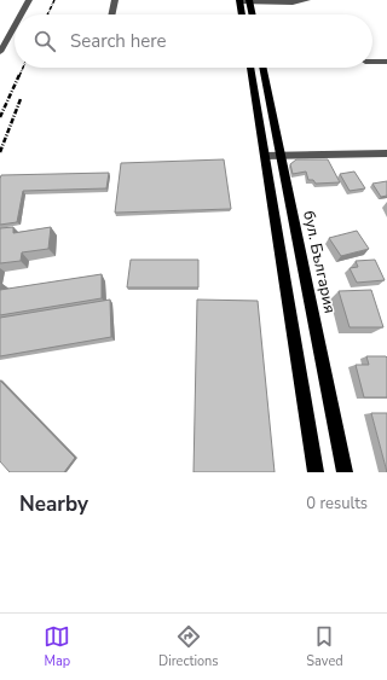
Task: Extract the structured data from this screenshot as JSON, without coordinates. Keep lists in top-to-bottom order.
{
  "streets": {
    "main road": ["бул. България"]
  },
  "page": {
    "search": "Search here",
    "heading": ["Nearby", "0 results"],
    "nav": ["Map", "Directions", "Saved"]
  }
}
